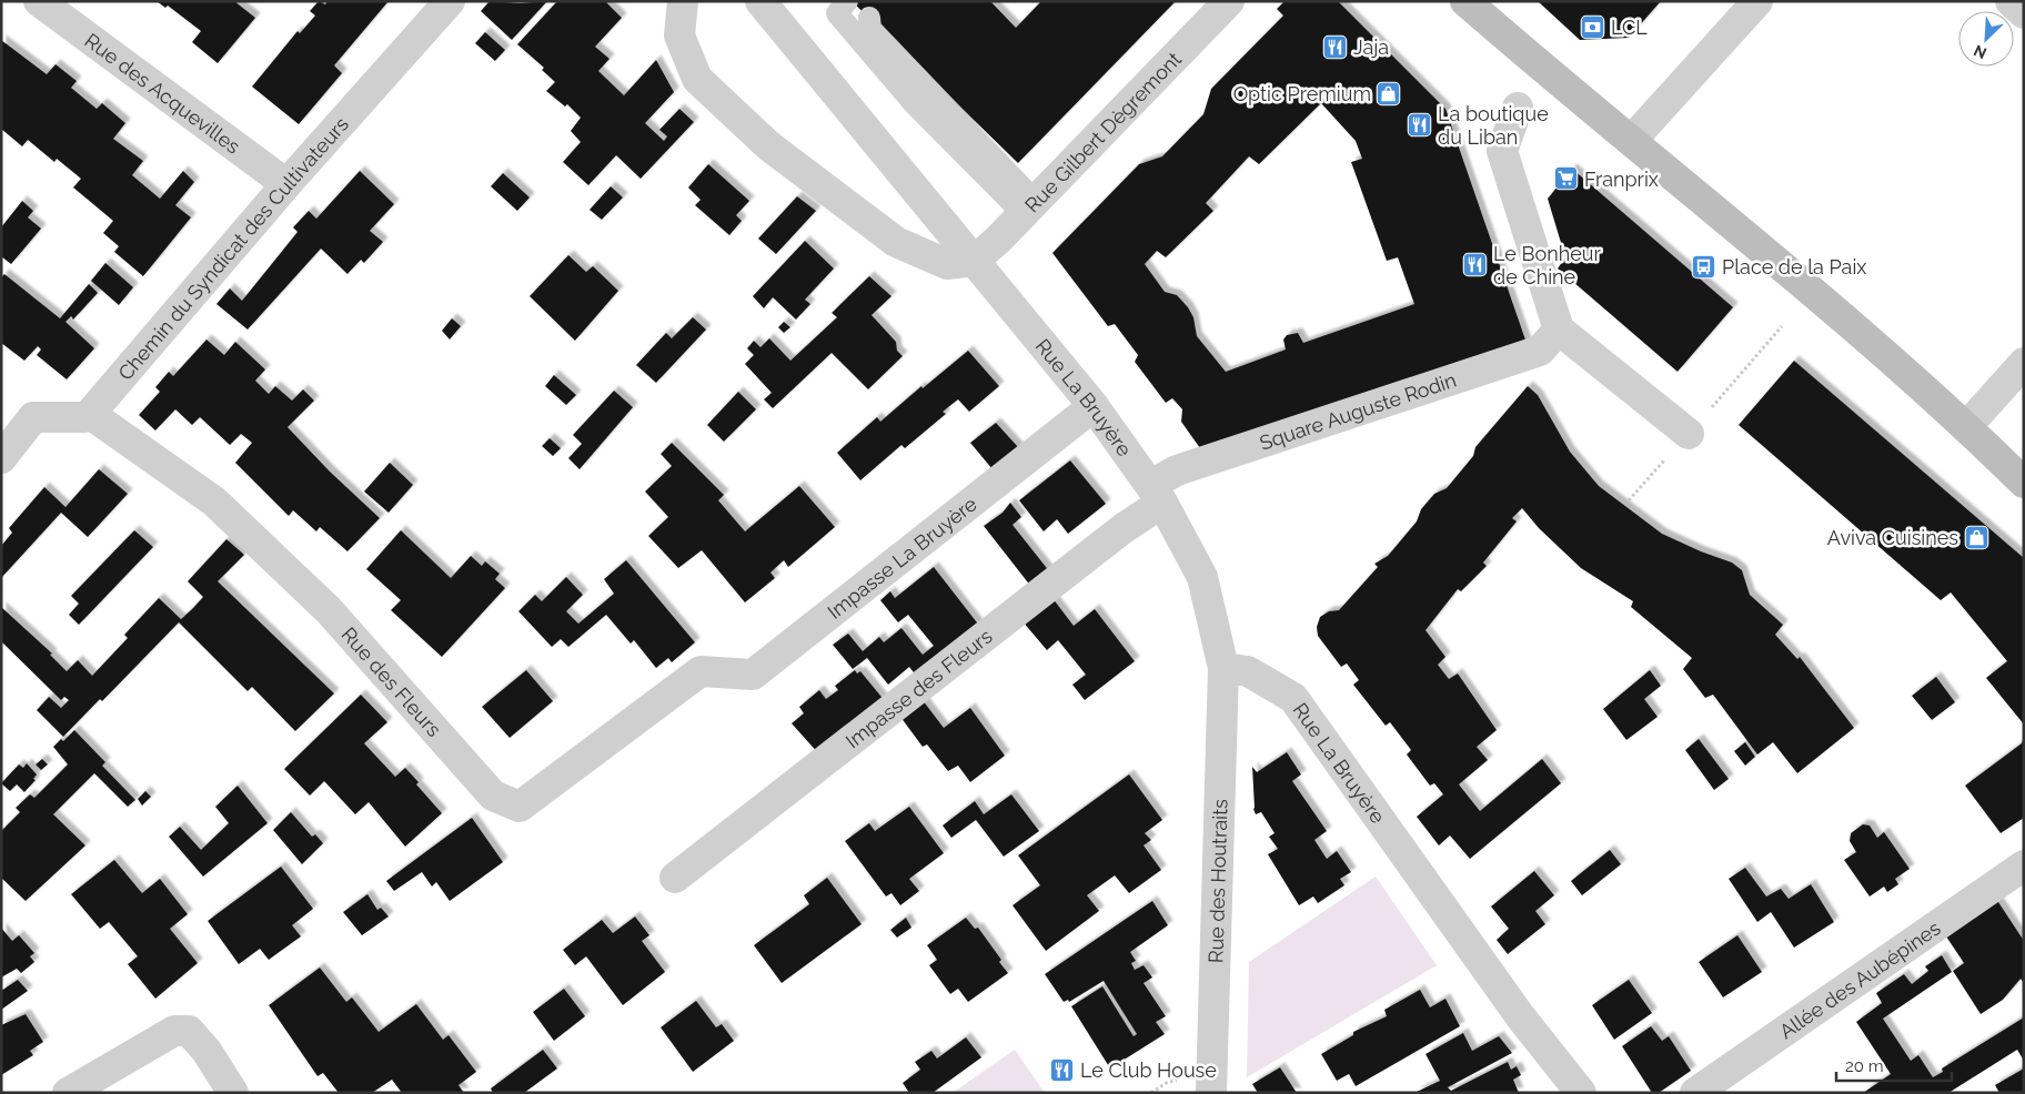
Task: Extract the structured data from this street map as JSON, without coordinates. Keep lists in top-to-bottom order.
{
  "streets": {
    "street": [
      "Rue des Acquevilles",
      "Rue Gilbert Dègremont",
      "Chemin du Syndicat des Cultivateurs",
      "Rue La Bruyère",
      "Square Auguste Rodin",
      "Impasse La Bruyère",
      "Rue des Fleurs",
      "Impasse des Fleurs",
      "Rue des Houtraits",
      "Allée des Aubépines"
    ]
  },
  "crossings": [
    ["Rue des Acquevilles", "Chemin du Syndicat des Cultivateurs"],
    ["Rue Gilbert Dègremont", "Rue La Bruyère"],
    ["Chemin du Syndicat des Cultivateurs", "Rue des Fleurs"],
    ["Rue La Bruyère", "Square Auguste Rodin"],
    ["Rue La Bruyère", "Impasse La Bruyère"],
    ["Rue La Bruyère", "Impasse des Fleurs"],
    ["Rue La Bruyère", "Rue des Houtraits"],
    ["Square Auguste Rodin", "Impasse des Fleurs"],
    ["Impasse La Bruyère", "Rue des Fleurs"]
  ],
  "places": {
    "bank": ["LCL"],
    "restaurant": [
      "Jaja",
      "La boutique du Liban",
      "Le Bonheur de Chine",
      "Le Club House"
    ],
    "shop": ["Optic Premium", "Aviva Cuisines"],
    "supermarket": ["Franprix"],
    "bus stop": ["Place de la Paix"]
  },
  "scale_bar": "20 m",
  "north": "bottom left"
}
